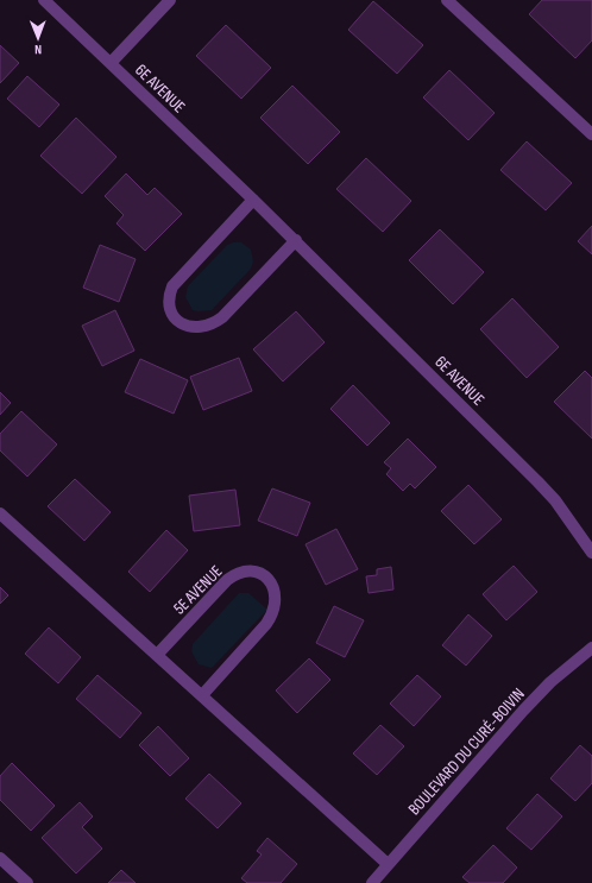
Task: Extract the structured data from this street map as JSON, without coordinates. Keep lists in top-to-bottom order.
{
  "streets": {
    "street": ["6E AVENUE", "5E AVENUE", "BOULEVARD DU CURÉ-BOIVIN"]
  },
  "north": "bottom"
}
